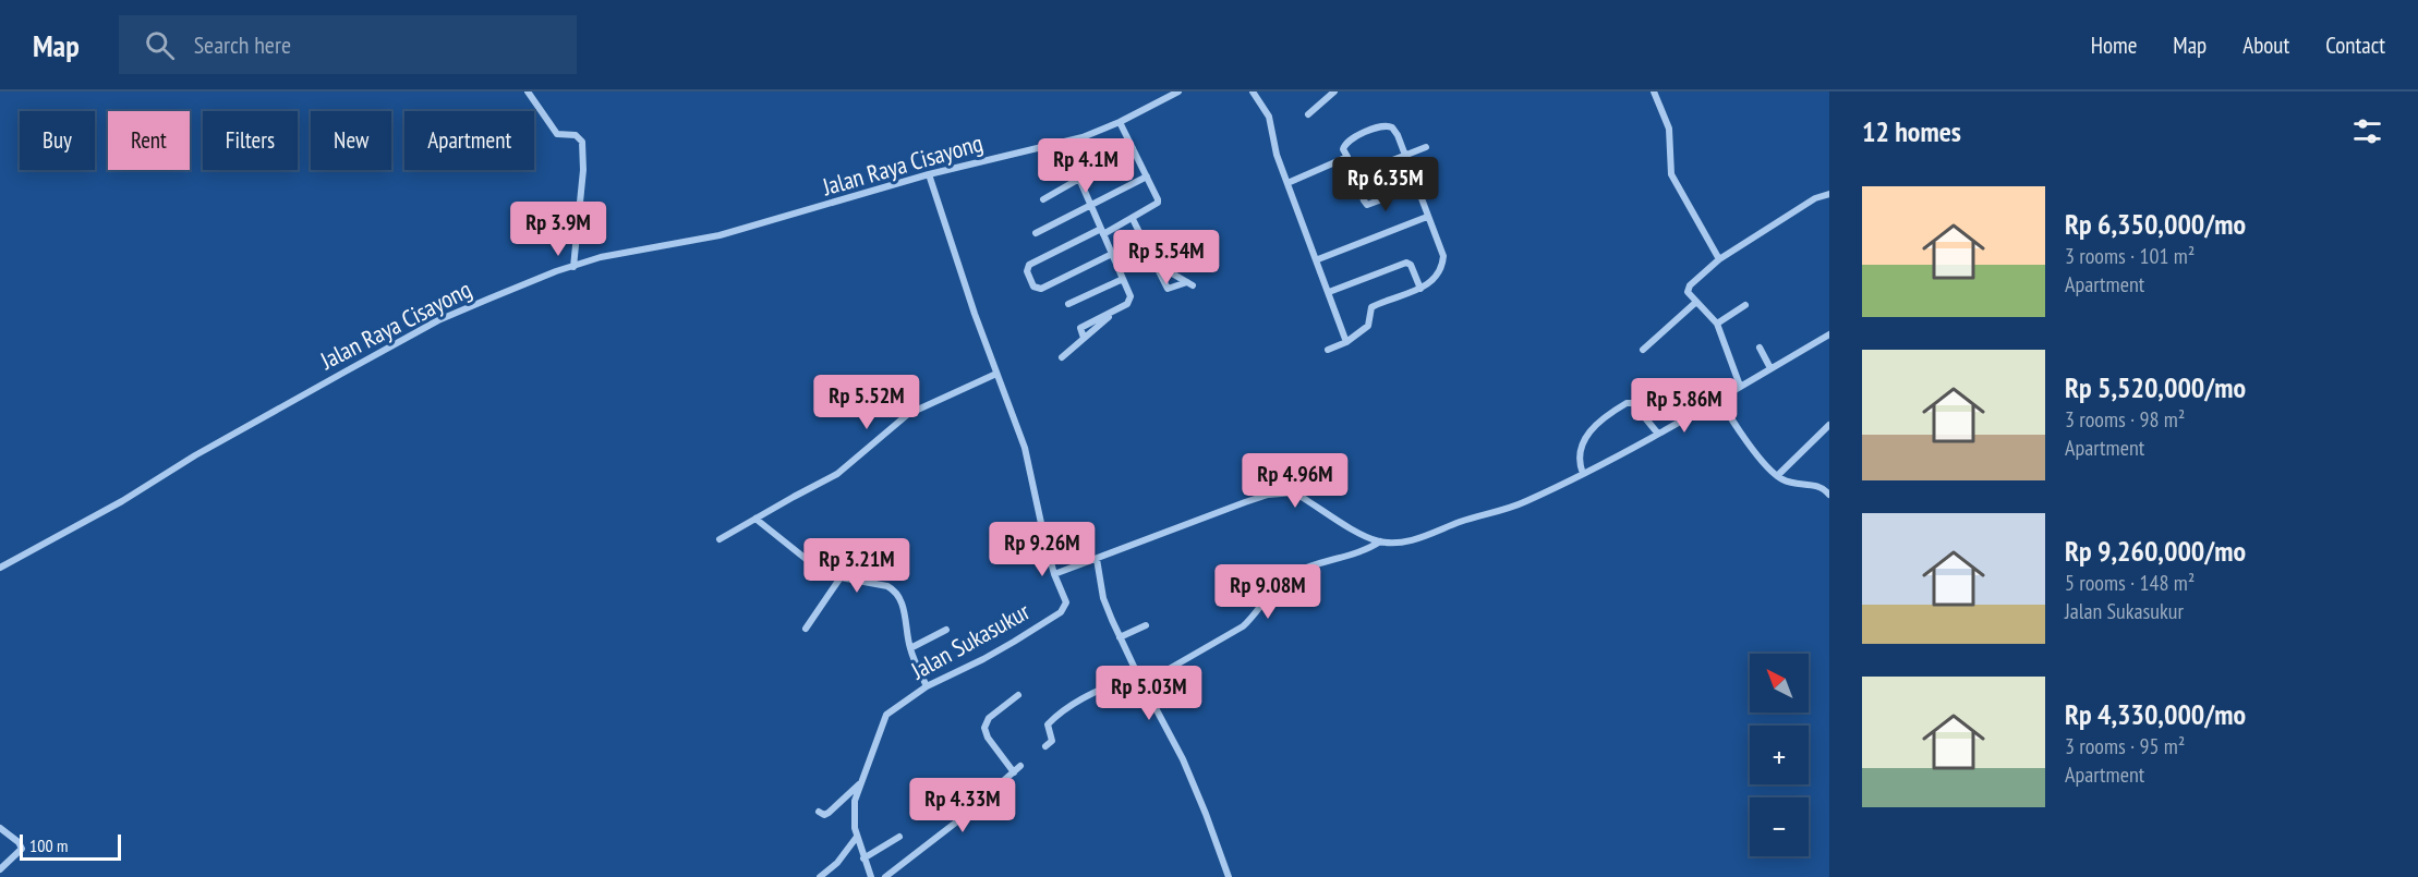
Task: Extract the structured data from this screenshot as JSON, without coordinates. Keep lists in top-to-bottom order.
{
  "streets": {
    "street": ["Jalan Raya Cisayong", "Jalan Sukasukur"]
  },
  "crossings": [
    ["Jalan Raya Cisayong", "Jalan Sukasukur"]
  ],
  "scale_bar": "100 m",
  "north": "top left",
  "page": {
    "header": "Map",
    "search": "Search here",
    "nav": [
      "Home",
      "Map",
      "About",
      "Contact"
    ],
    "heading": "12 homes",
    "chip": [
      "Buy",
      "Rent",
      "Filters",
      "New",
      "Apartment"
    ],
    "price": [
      "Rp 4.1M",
      "Rp 6.35M",
      "Rp 3.9M",
      "Rp 5.54M",
      "Rp 5.52M",
      "Rp 5.86M",
      "Rp 4.96M",
      "Rp 9.26M",
      "Rp 3.21M",
      "Rp 9.08M",
      "Rp 5.03M",
      "Rp 4.33M"
    ],
    "list": [
      {
        "name": "Rp 6,350,000/mo",
        "note": "3 rooms · 101 m² · Apartment"
      },
      {
        "name": "Rp 5,520,000/mo",
        "note": "3 rooms · 98 m² · Apartment"
      },
      {
        "name": "Rp 9,260,000/mo",
        "note": "5 rooms · 148 m² · Jalan Sukasukur"
      },
      {
        "name": "Rp 4,330,000/mo",
        "note": "3 rooms · 95 m² · Apartment"
      }
    ],
    "map_buttons": ["+", "−"],
    "scale": "100 m"
  }
}
